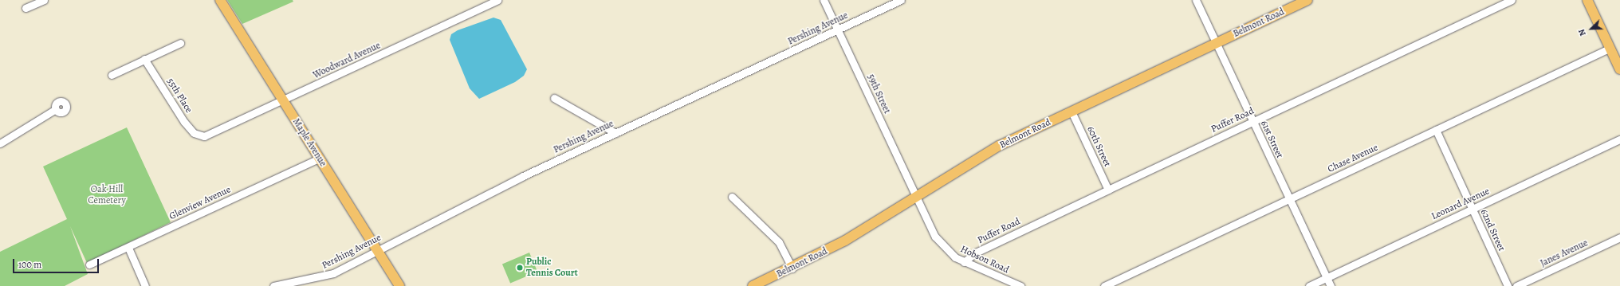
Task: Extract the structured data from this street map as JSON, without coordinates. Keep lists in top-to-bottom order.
{
  "streets": {
    "main road": ["Belmont Road", "Maple Avenue"],
    "street": [
      "Pershing Avenue",
      "Woodward Avenue",
      "59th Street",
      "55th Place",
      "Puffer Road",
      "61st Street",
      "60th Street",
      "Chase Avenue",
      "Glenview Avenue",
      "Leonard Avenue",
      "62nd Street",
      "Janes Avenue",
      "Hobson Road"
    ]
  },
  "crossings": [
    ["Belmont Road", "59th Street"],
    ["Belmont Road", "61st Street"],
    ["Belmont Road", "60th Street"],
    ["Belmont Road", "Hobson Road"],
    ["Pershing Avenue", "59th Street"],
    ["Pershing Avenue", "Maple Avenue"],
    ["Woodward Avenue", "55th Place"],
    ["Woodward Avenue", "Maple Avenue"],
    ["59th Street", "Hobson Road"],
    ["Puffer Road", "61st Street"],
    ["Puffer Road", "60th Street"],
    ["Puffer Road", "Hobson Road"],
    ["61st Street", "Chase Avenue"],
    ["61st Street", "Leonard Avenue"],
    ["Maple Avenue", "Glenview Avenue"],
    ["Chase Avenue", "62nd Street"],
    ["Leonard Avenue", "62nd Street"]
  ],
  "parks": ["Oak Hill Cemetery"],
  "places": ["Public Tennis Court"],
  "scale_bar": "100 m",
  "north": "bottom left"
}
